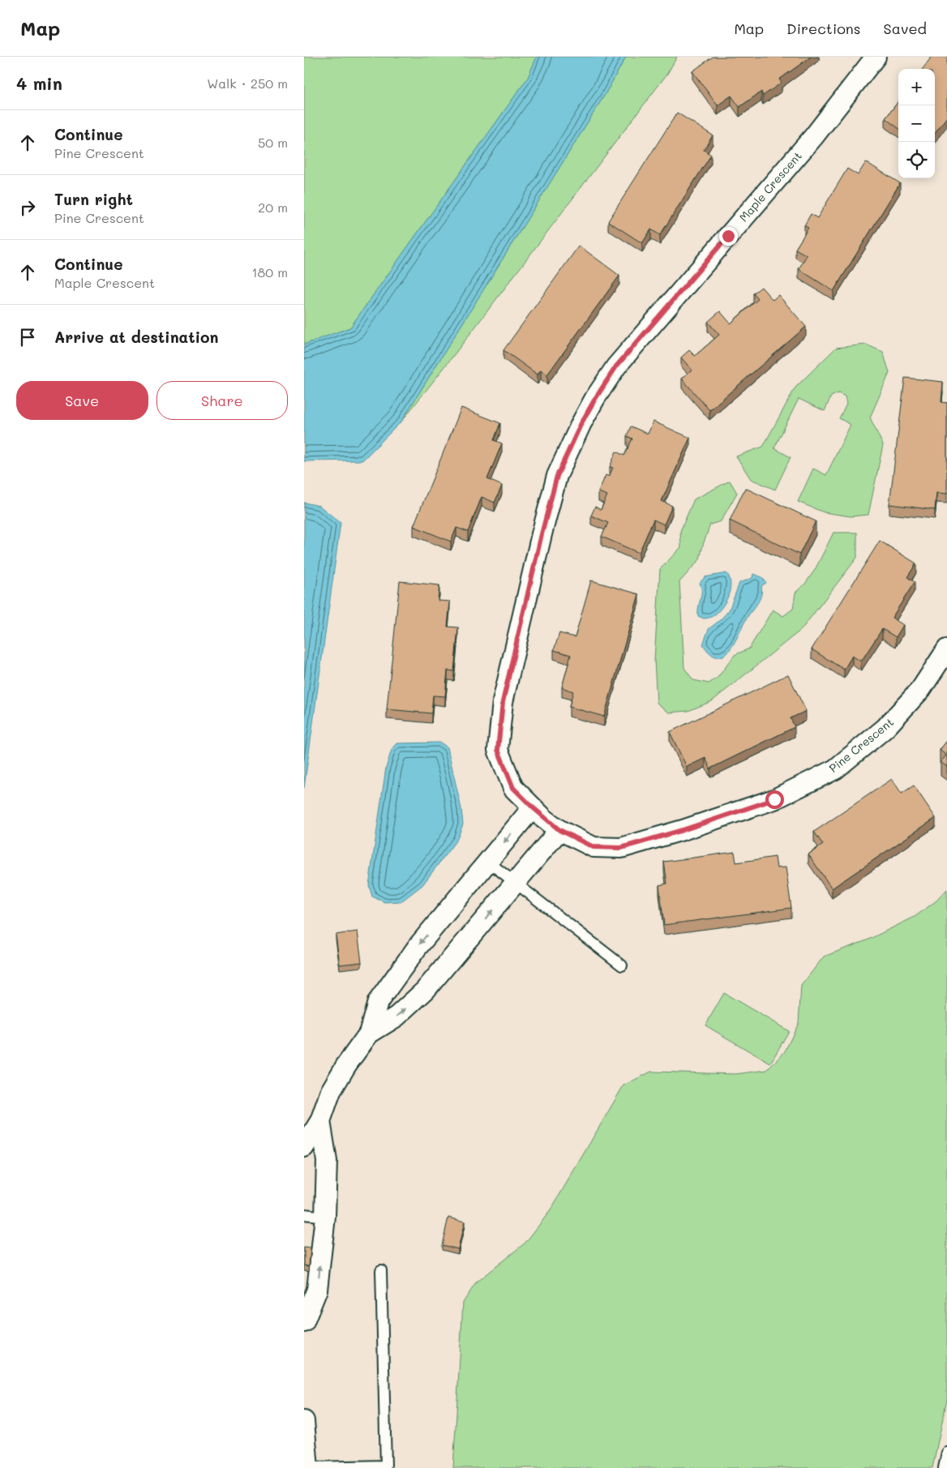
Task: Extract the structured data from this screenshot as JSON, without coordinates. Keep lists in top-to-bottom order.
{
  "streets": {
    "street": ["Maple Crescent", "Pine Crescent"]
  },
  "crossings": [
    ["Maple Crescent", "Pine Crescent"]
  ],
  "page": {
    "header": "Map",
    "nav": ["Map", "Directions", "Saved"],
    "heading": ["4 min", "Walk · 250 m"],
    "map_buttons": ["+", "−"],
    "list": [
      ["Continue", "Pine Crescent", "50 m"],
      ["Turn right", "Pine Crescent", "20 m"],
      ["Continue", "Maple Crescent", "180 m"],
      "Arrive at destination"
    ],
    "buttons": ["Save", "Share"]
  }
}
